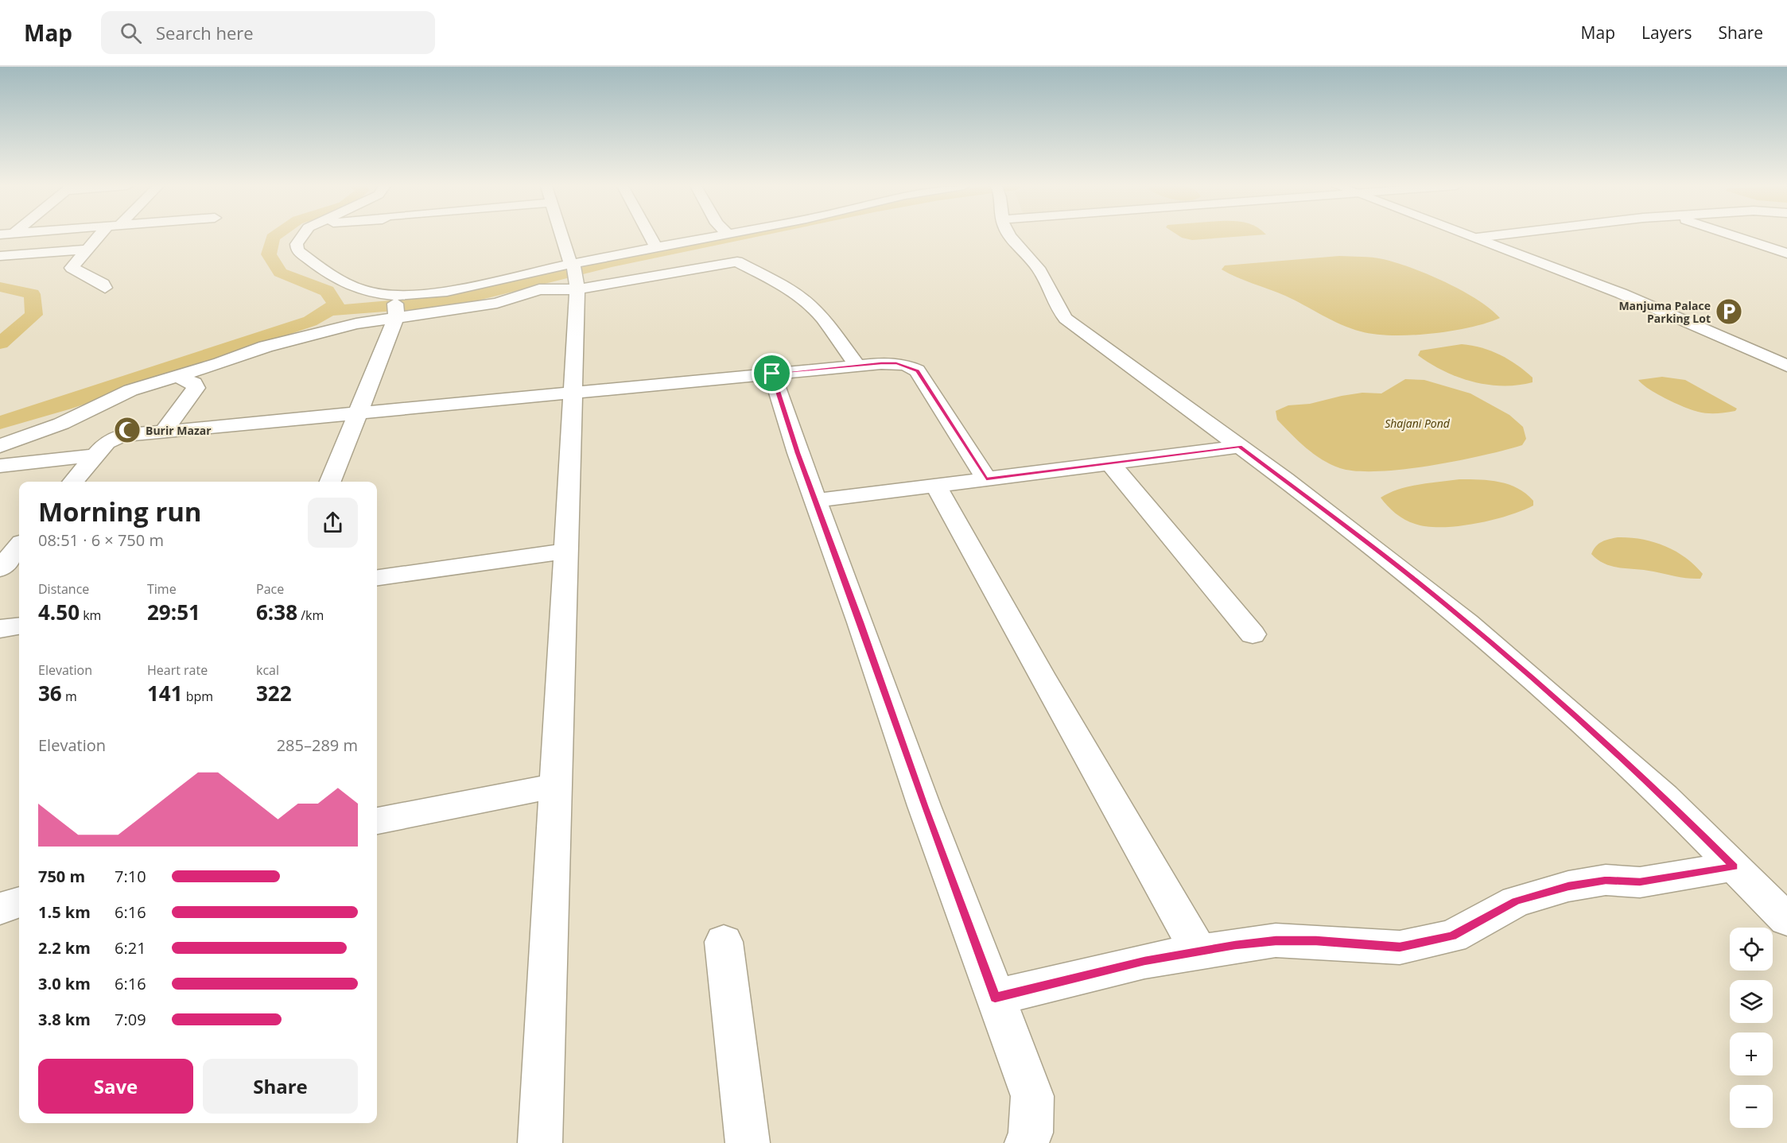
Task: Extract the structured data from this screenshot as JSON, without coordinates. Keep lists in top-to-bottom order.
{
  "water": ["Shajani Pond"],
  "places": {
    "parking": ["Manjuma Palace Parking Lot"],
    "mosque": ["Burir Mazar"]
  },
  "page": {
    "header": "Map",
    "search": "Search here",
    "nav": ["Map", "Layers", "Share"],
    "heading": ["Morning run", "08:51 · 6 × 750 m"],
    "stats": [
      ["Distance", "4.50 km"],
      ["Time", "29:51"],
      ["Pace", "6:38 /km"],
      ["Elevation", "36 m"],
      ["Heart rate", "141 bpm"],
      ["kcal", "322"]
    ],
    "chart": ["Elevation", "285–289 m"],
    "list": [
      {
        "name": "750 m",
        "note": "7:10"
      },
      {
        "name": "1.5 km",
        "note": "6:16"
      },
      {
        "name": "2.2 km",
        "note": "6:21"
      },
      {
        "name": "3.0 km",
        "note": "6:16"
      },
      {
        "name": "3.8 km",
        "note": "7:09"
      }
    ],
    "map_buttons": ["+", "−"],
    "buttons": ["Save", "Share"]
  }
}
